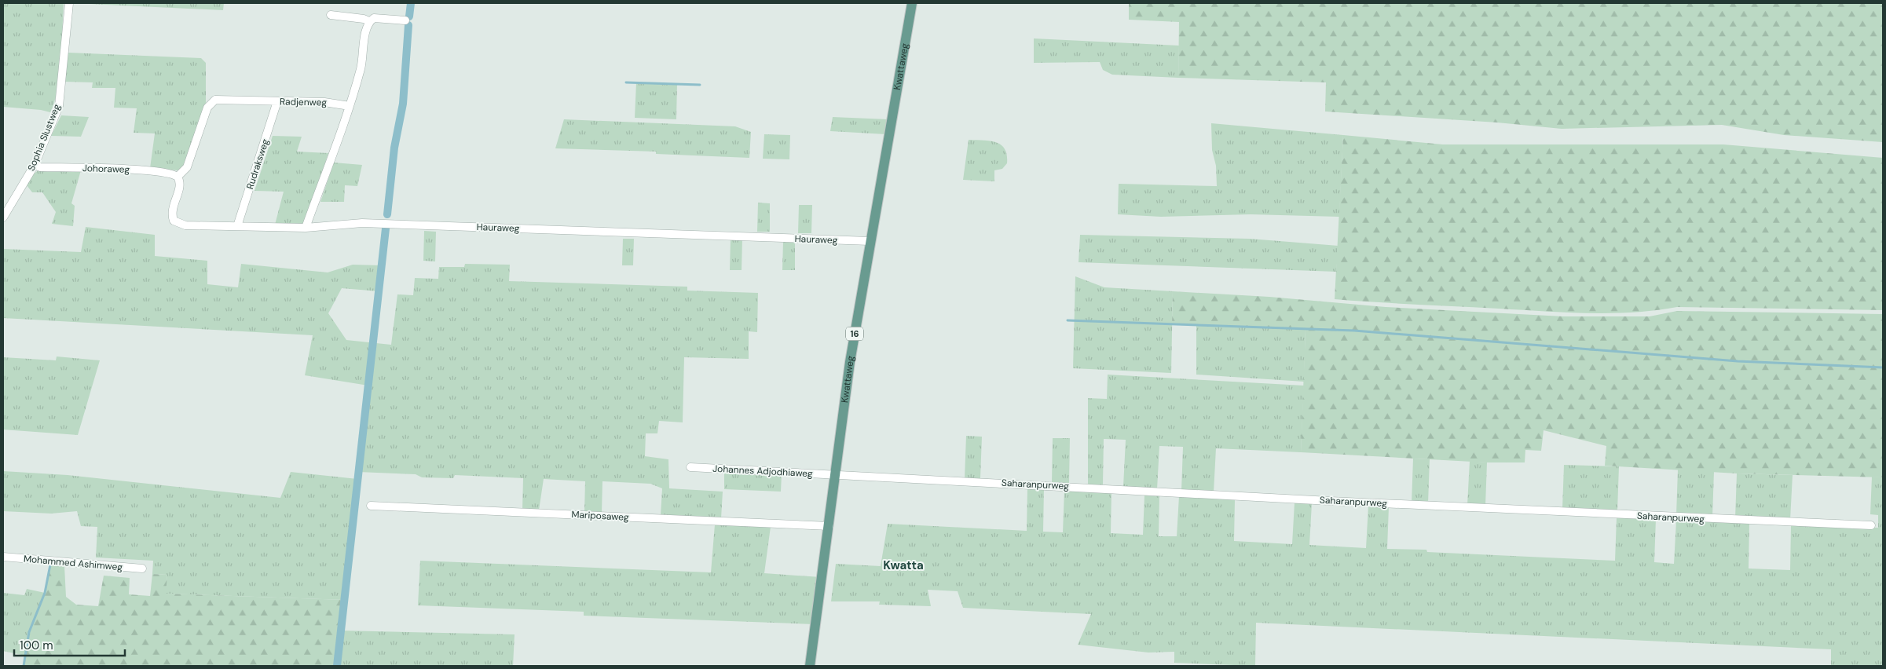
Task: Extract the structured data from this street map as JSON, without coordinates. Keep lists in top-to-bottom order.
{
  "streets": {
    "main road": ["Kwattaweg", "16"],
    "street": [
      "Radjenweg",
      "Sophia Slustweg",
      "Rudraksweg",
      "Johoraweg",
      "Hauraweg",
      "Johannes Adjodhiaweg",
      "Saharanpurweg",
      "Mariposaweg",
      "Mohammed Ashimweg"
    ]
  },
  "crossings": [
    ["Kwattaweg", "Hauraweg"],
    ["Kwattaweg", "Johannes Adjodhiaweg"],
    ["Kwattaweg", "Saharanpurweg"],
    ["Kwattaweg", "Mariposaweg"],
    ["Radjenweg", "Rudraksweg"],
    ["Radjenweg", "Johoraweg"],
    ["Radjenweg", "Hauraweg"],
    ["Sophia Slustweg", "Johoraweg"],
    ["Rudraksweg", "Hauraweg"],
    ["Johoraweg", "Hauraweg"],
    ["Johannes Adjodhiaweg", "Saharanpurweg"]
  ],
  "districts": ["Kwatta"],
  "scale_bar": "100 m"
}
